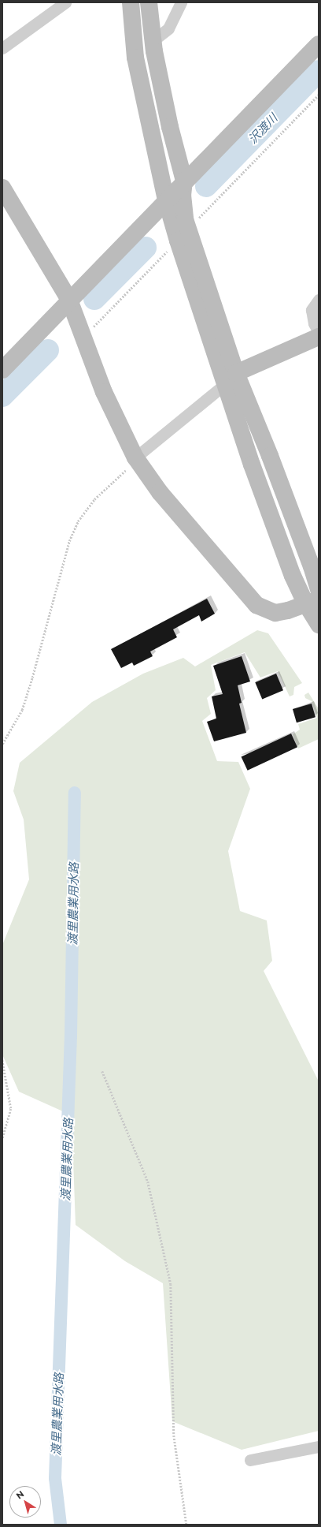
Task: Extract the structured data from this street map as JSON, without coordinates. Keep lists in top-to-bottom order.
{
  "water": ["沢渡川", "渡里農業用水路"],
  "north": "top left"
}
